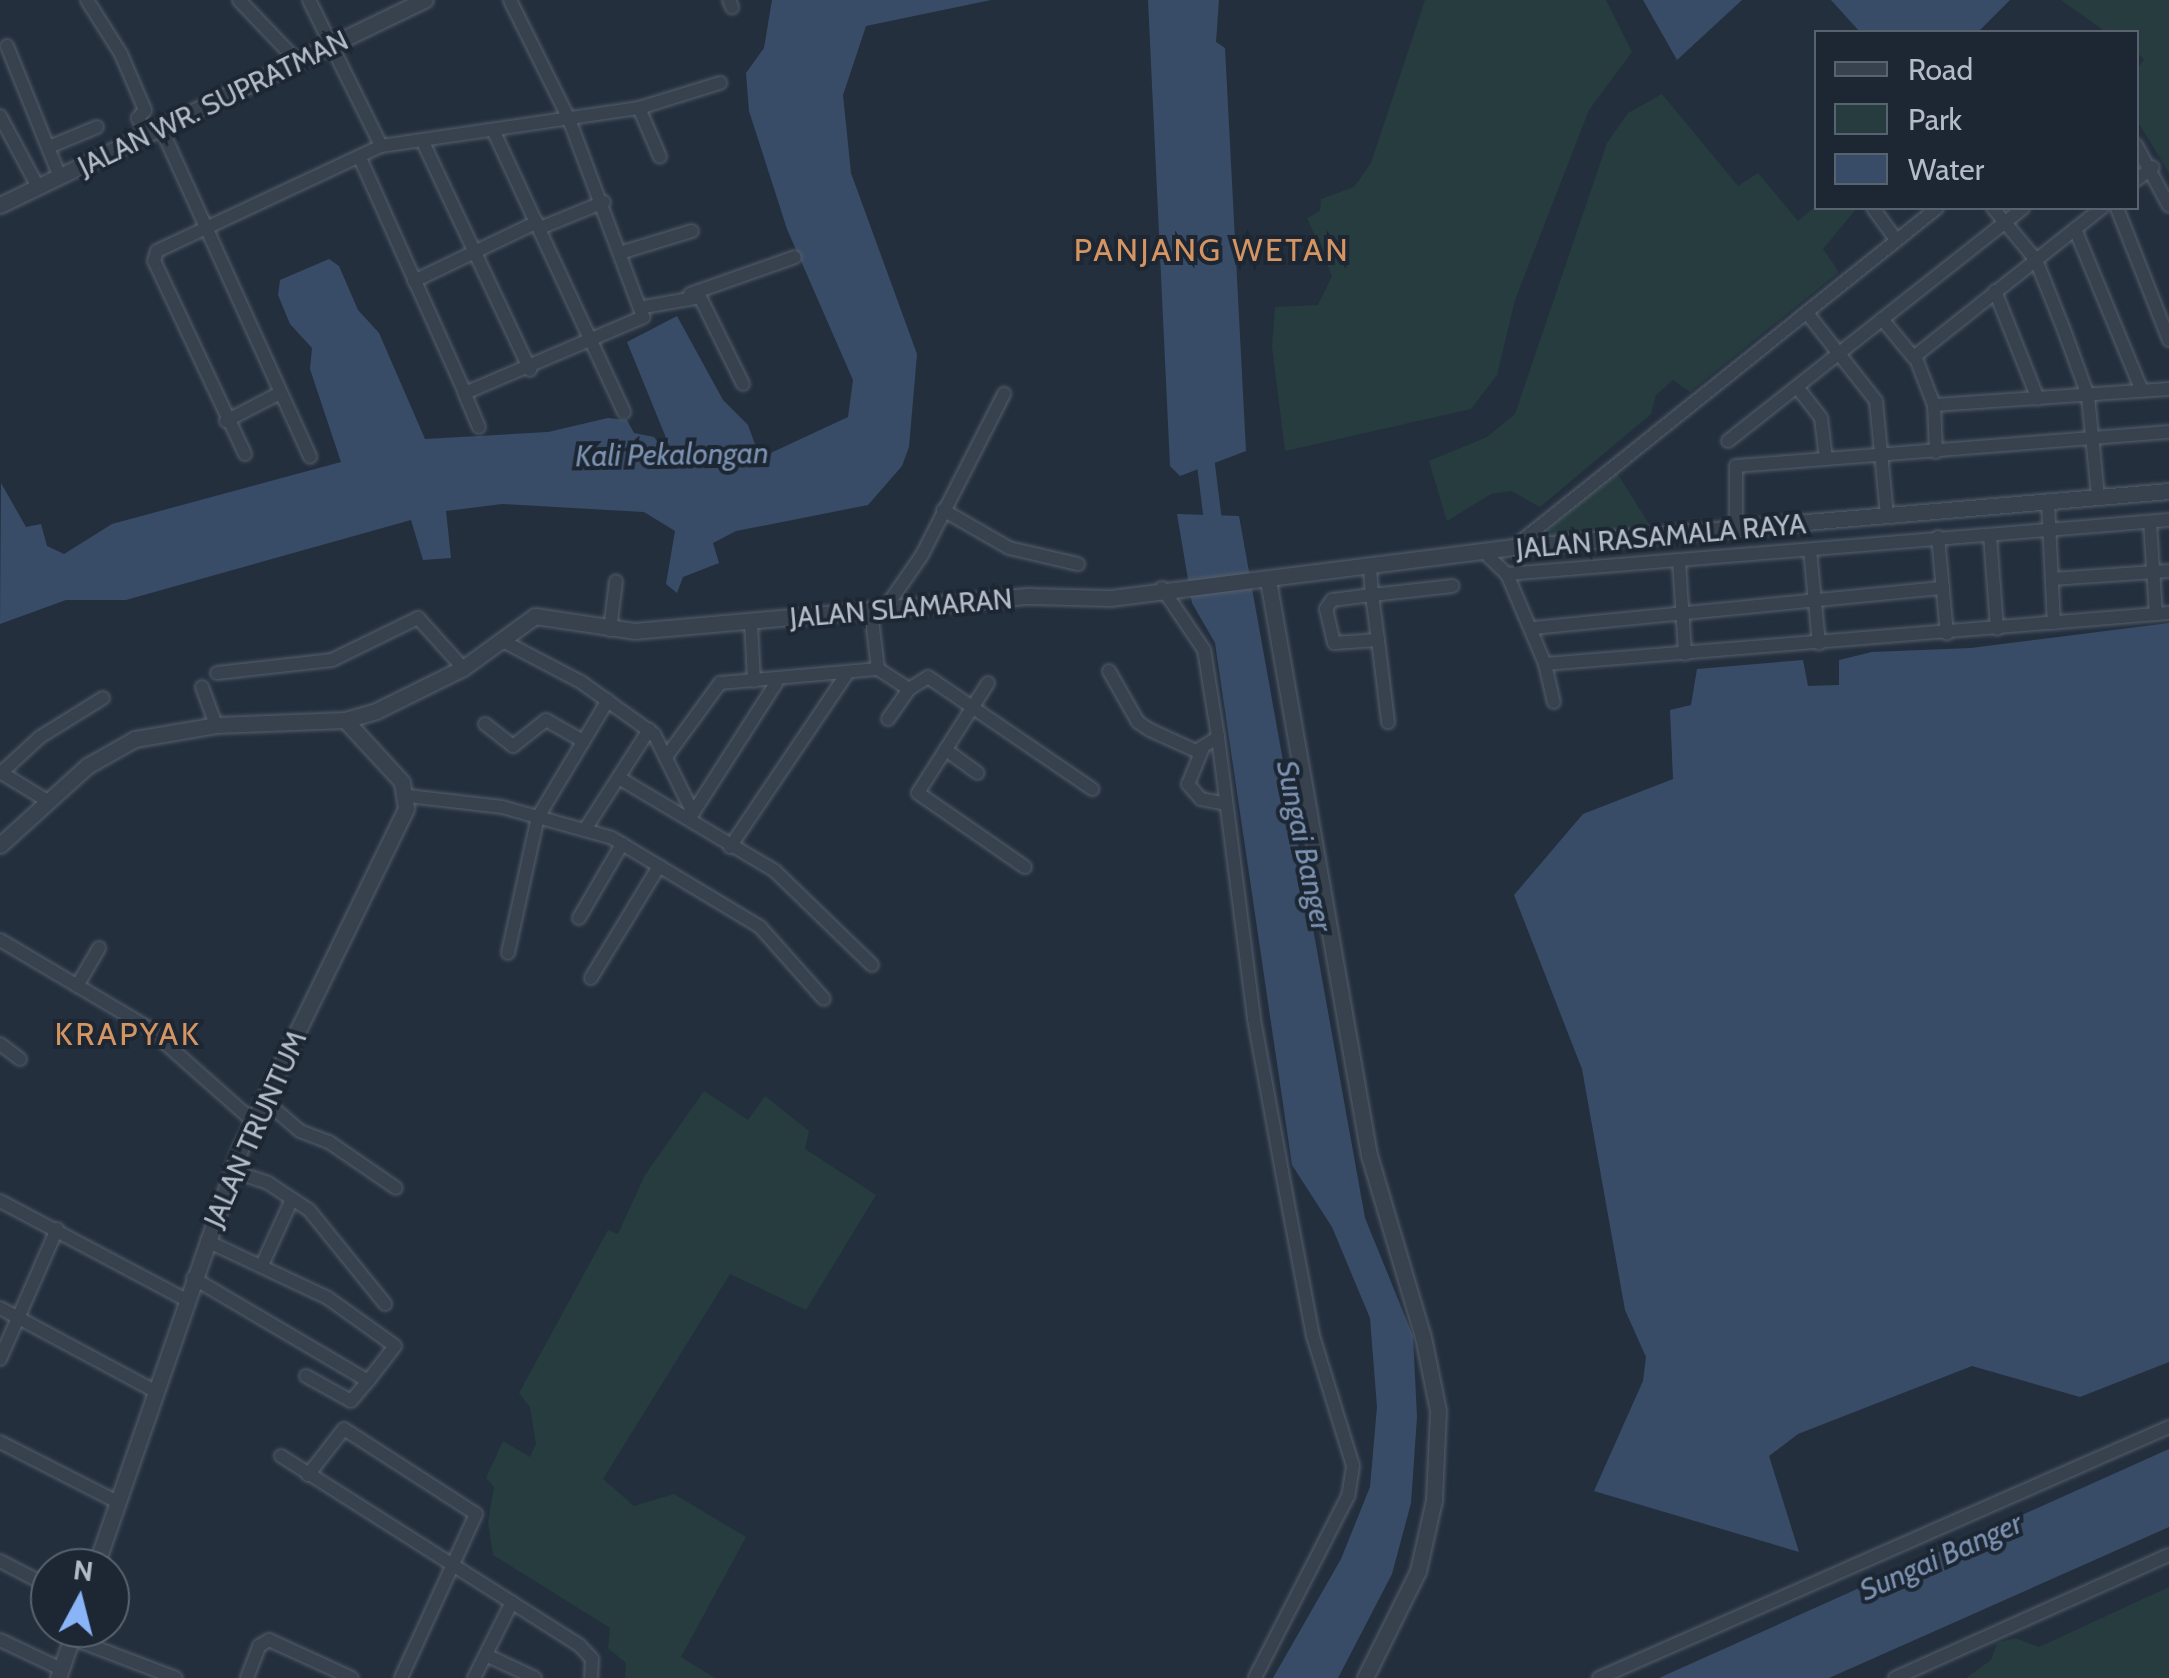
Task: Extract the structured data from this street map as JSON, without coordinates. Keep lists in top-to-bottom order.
{
  "streets": {
    "street": [
      "JALAN WR. SUPRATMAN",
      "JALAN RASAMALA RAYA",
      "JALAN SLAMARAN",
      "JALAN TRUNTUM"
    ]
  },
  "crossings": [
    ["JALAN RASAMALA RAYA", "JALAN SLAMARAN"]
  ],
  "districts": ["PANJANG WETAN", "KRAPYAK"],
  "water": ["Kali Pekalongan", "Sungai Banger"],
  "legend": ["Road", "Park", "Water"],
  "north": "top"
}
